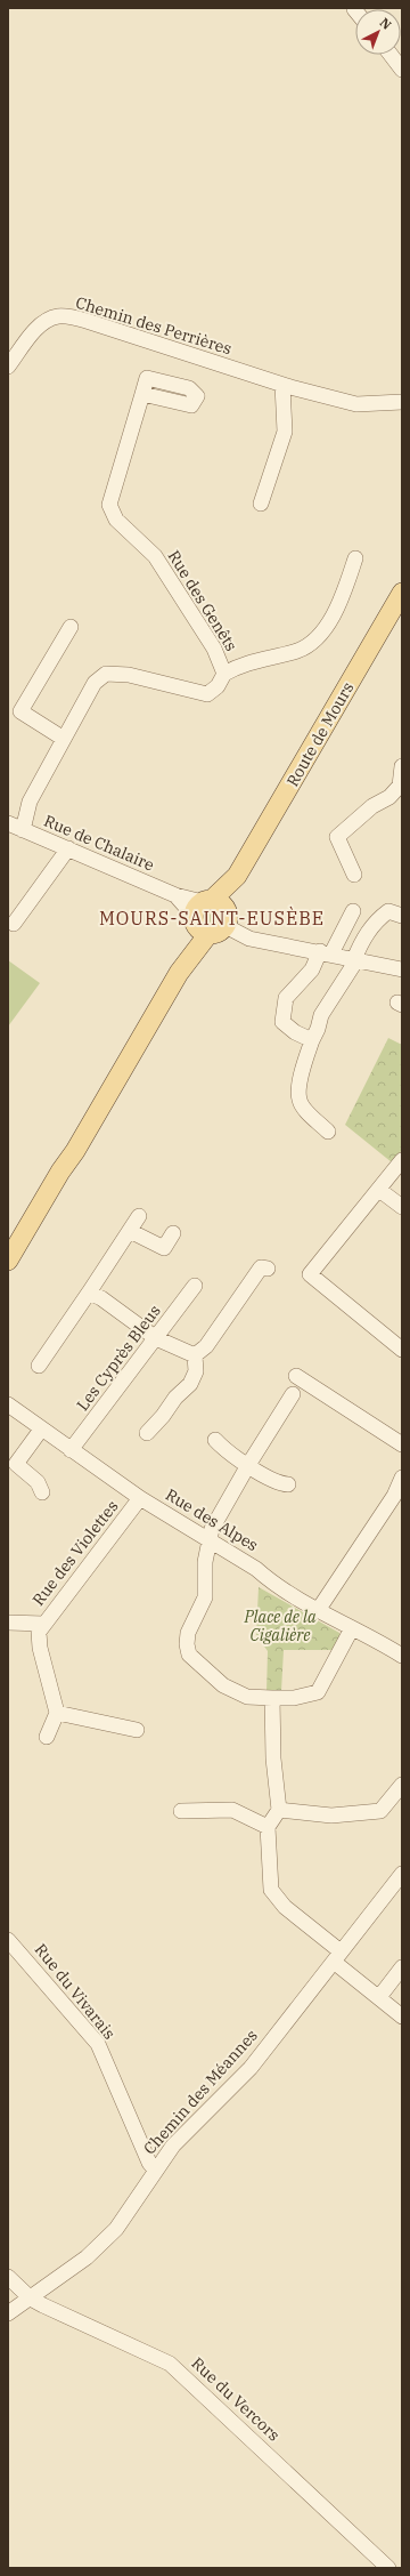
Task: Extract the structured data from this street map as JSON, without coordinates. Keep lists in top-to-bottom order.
{
  "streets": {
    "main road": ["Route de Mours"],
    "street": [
      "Chemin des Perrières",
      "Rue des Genêts",
      "Rue de Chalaire",
      "Les Cyprès Bleus",
      "Rue des Alpes",
      "Rue des Violettes",
      "Rue du Vivarais",
      "Chemin des Méannes",
      "Rue du Vercors"
    ]
  },
  "crossings": [
    ["Rue des Genêts", "Rue de Chalaire"],
    ["Route de Mours", "Rue de Chalaire"],
    ["Les Cyprès Bleus", "Rue des Alpes"],
    ["Rue des Alpes", "Rue des Violettes"],
    ["Rue du Vivarais", "Chemin des Méannes"],
    ["Chemin des Méannes", "Rue du Vercors"]
  ],
  "districts": ["MOURS-SAINT-EUSÈBE"],
  "parks": ["Place de la Cigalière"],
  "north": "top right"
}
